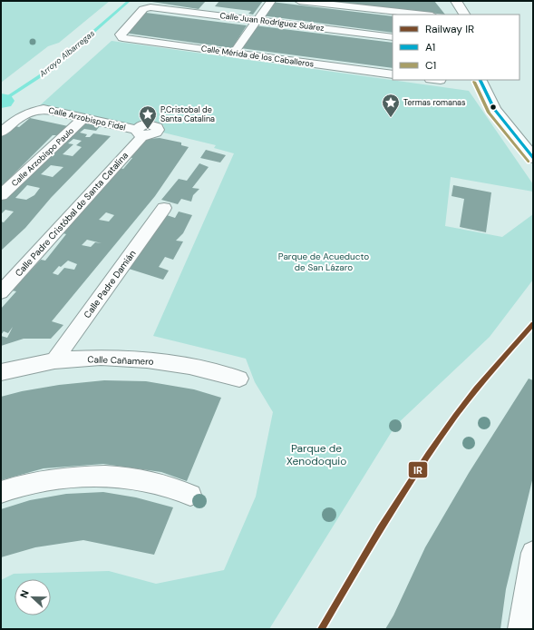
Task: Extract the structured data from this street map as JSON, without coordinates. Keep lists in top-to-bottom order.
{
  "streets": {
    "street": [
      "Calle Juan Rodríguez Suárez",
      "Calle Mérida de los Caballeros",
      "Calle Arzobispo Fidel",
      "Calle Arzobispo Paulo",
      "Calle Padre Cristóbal de Santa Catalina",
      "Calle Padre Damián",
      "Calle Cañamero"
    ]
  },
  "crossings": [
    ["Calle Juan Rodríguez Suárez", "Calle Mérida de los Caballeros"],
    ["Calle Arzobispo Fidel", "Calle Arzobispo Paulo"],
    ["Calle Arzobispo Fidel", "Calle Padre Cristóbal de Santa Catalina"],
    ["Calle Padre Damián", "Calle Cañamero"]
  ],
  "water": ["Arroyo Albarregas"],
  "parks": ["Parque de Acueducto de San Lázaro", "Parque de Xenodoquio"],
  "places": {
    "place": ["Termas romanas", "P.Cristobal de Santa Catalina"]
  },
  "lines": ["transit line A1", "transit line C1", "rail line IR"],
  "legend": ["Railway IR", "A1", "C1"],
  "north": "left"
}
